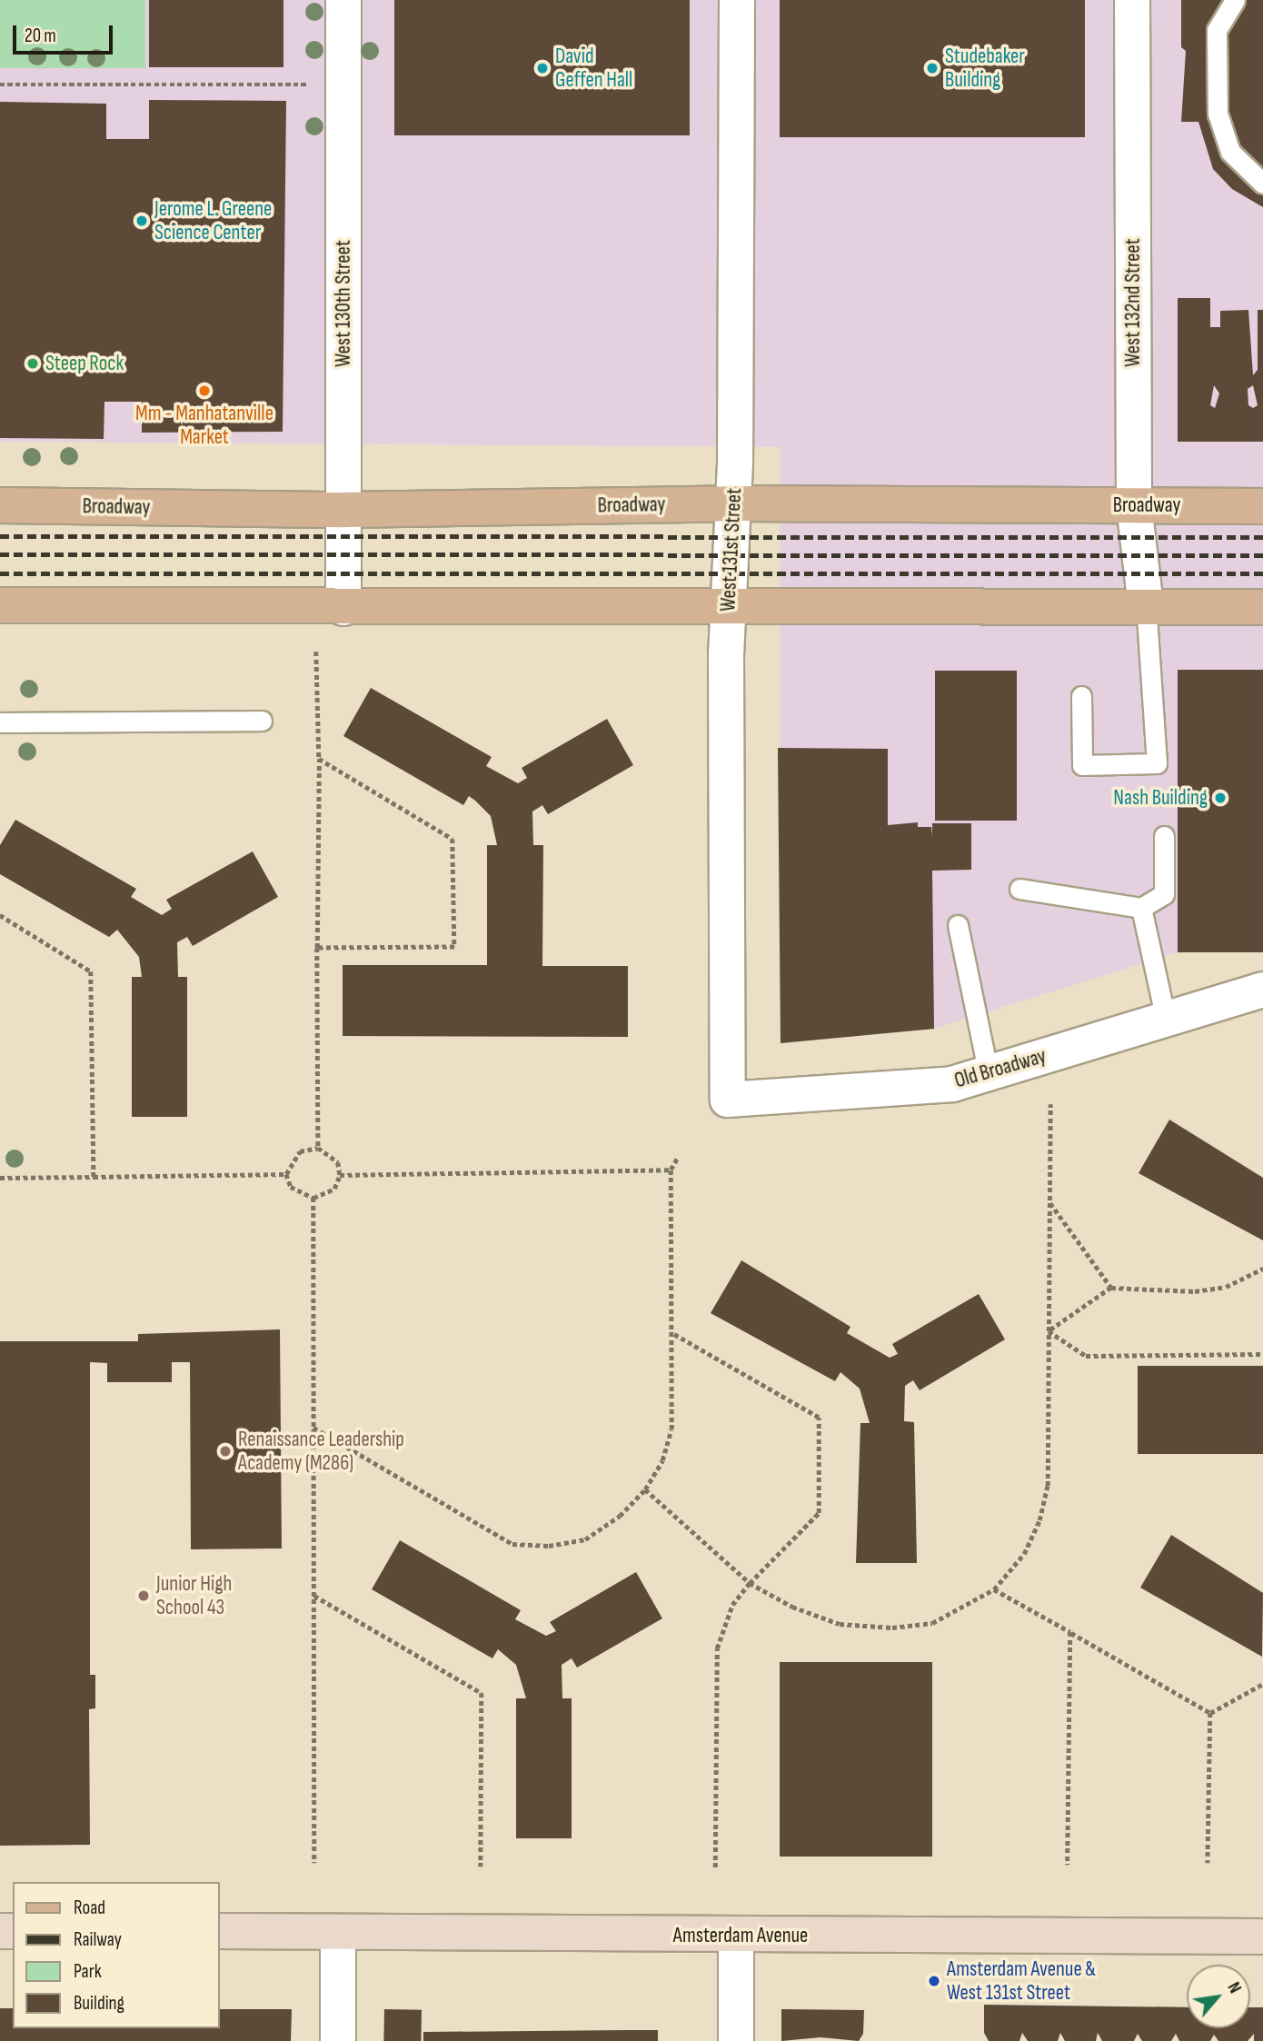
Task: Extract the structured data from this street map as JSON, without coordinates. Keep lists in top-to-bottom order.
{
  "streets": {
    "main road": ["Broadway", "Amsterdam Avenue"],
    "street": [
      "West 132nd Street",
      "West 130th Street",
      "West 131st Street",
      "Old Broadway"
    ]
  },
  "crossings": [
    ["West 132nd Street", "Broadway"],
    ["West 130th Street", "Broadway"],
    ["Broadway", "West 131st Street"],
    ["West 131st Street", "Old Broadway"]
  ],
  "places": [
    "David Geffen Hall",
    "Studebaker Building",
    "Jerome L. Greene Science Center",
    "Steep Rock",
    "Mm - Manhatanville Market",
    "Nash Building",
    "Renaissance Leadership Academy (M286)",
    "Junior High School 43",
    "Amsterdam Avenue & West 131st Street"
  ],
  "legend": [
    "Road",
    "Railway",
    "Park",
    "Building"
  ],
  "scale_bar": "20 m",
  "north": "top right"
}
